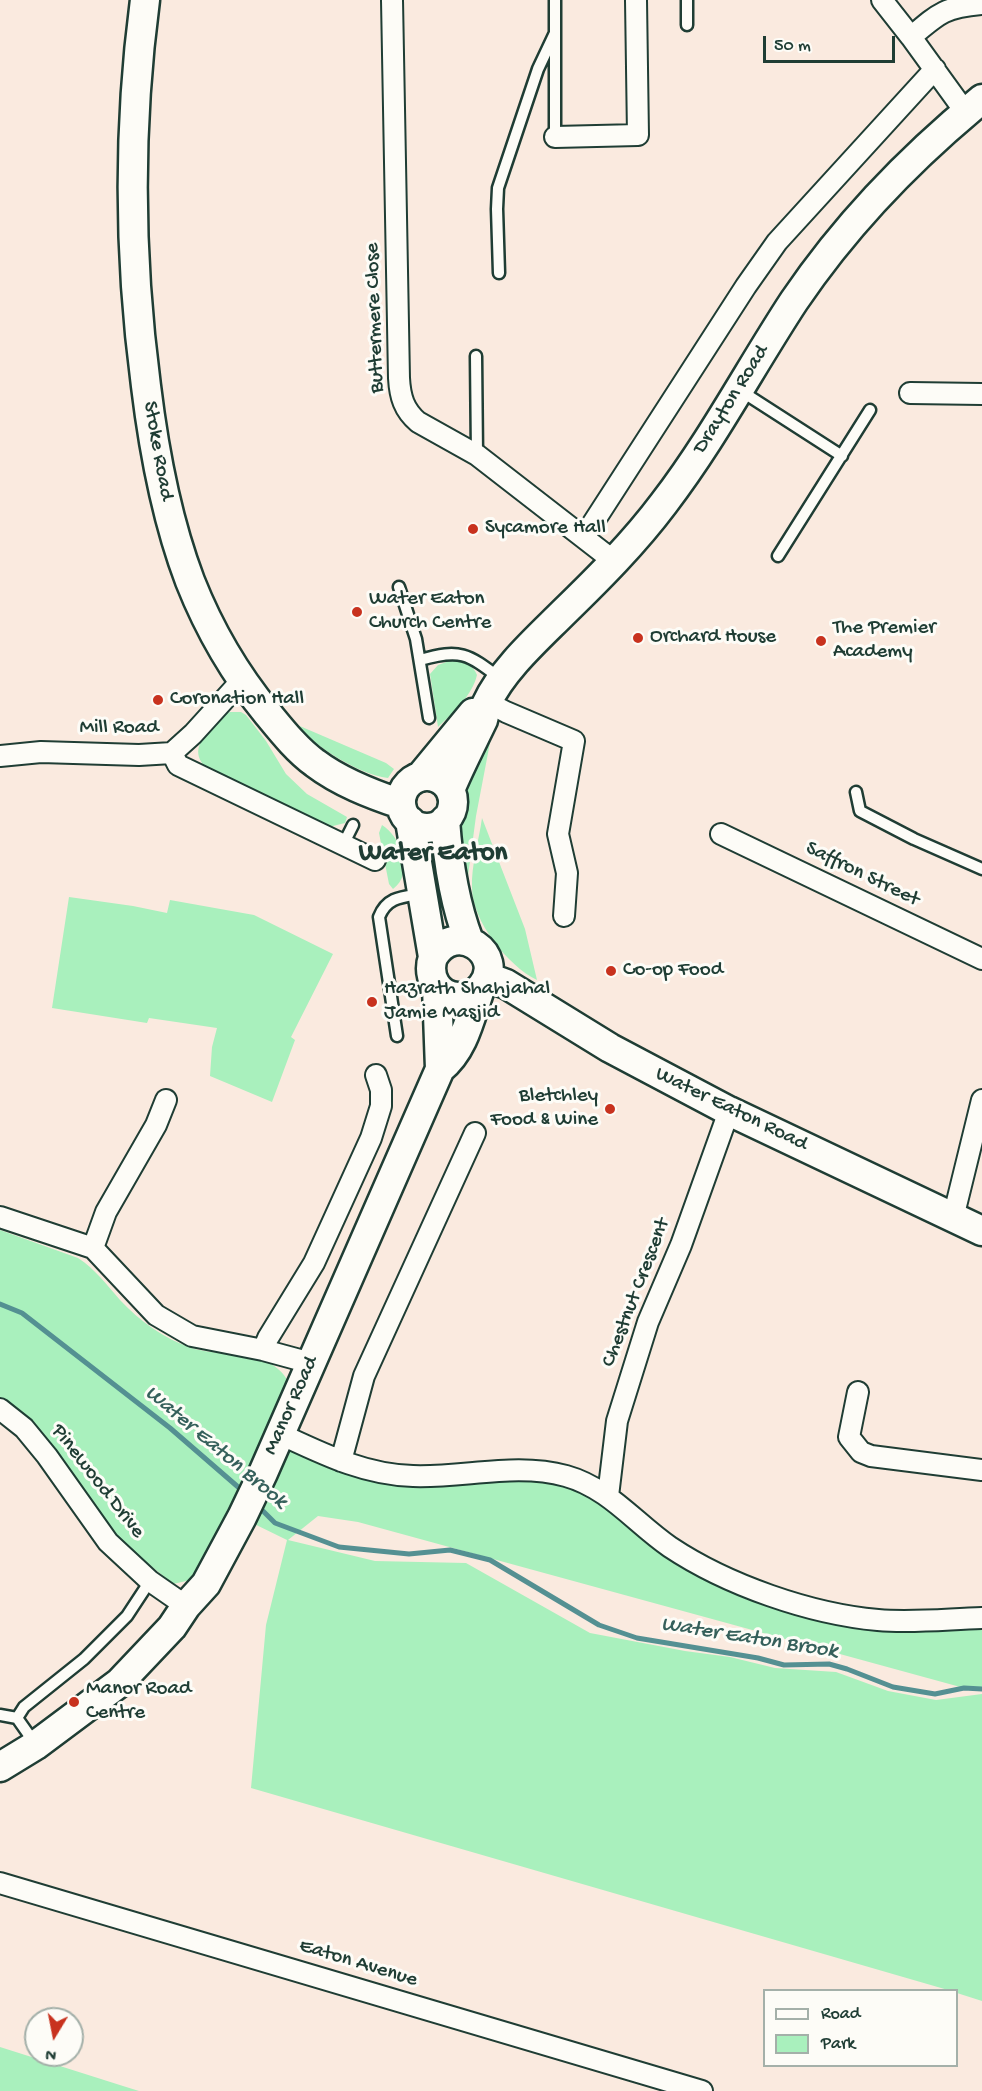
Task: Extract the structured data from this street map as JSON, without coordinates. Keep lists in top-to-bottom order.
{
  "streets": {
    "street": [
      "Buttermere Close",
      "Drayton Road",
      "Stoke Road",
      "Mill Road",
      "Saffron Street",
      "Water Eaton Road",
      "Chestnut Crescent",
      "Manor Road",
      "Pinewood Drive",
      "Eaton Avenue"
    ]
  },
  "crossings": [
    ["Buttermere Close", "Drayton Road"],
    ["Drayton Road", "Stoke Road"],
    ["Stoke Road", "Mill Road"],
    ["Water Eaton Road", "Chestnut Crescent"],
    ["Water Eaton Road", "Manor Road"],
    ["Manor Road", "Pinewood Drive"]
  ],
  "districts": ["Water Eaton"],
  "water": ["Water Eaton Brook"],
  "places": [
    "Sycamore Hall",
    "Water Eaton Church Centre",
    "Orchard House",
    "The Premier Academy",
    "Coronation Hall",
    "Co-op Food",
    "Hazrath Shahjahal Jamie Masjid",
    "Bletchley Food & Wine",
    "Manor Road Centre"
  ],
  "legend": ["Road", "Park"],
  "scale_bar": "50 m",
  "north": "bottom"
}
